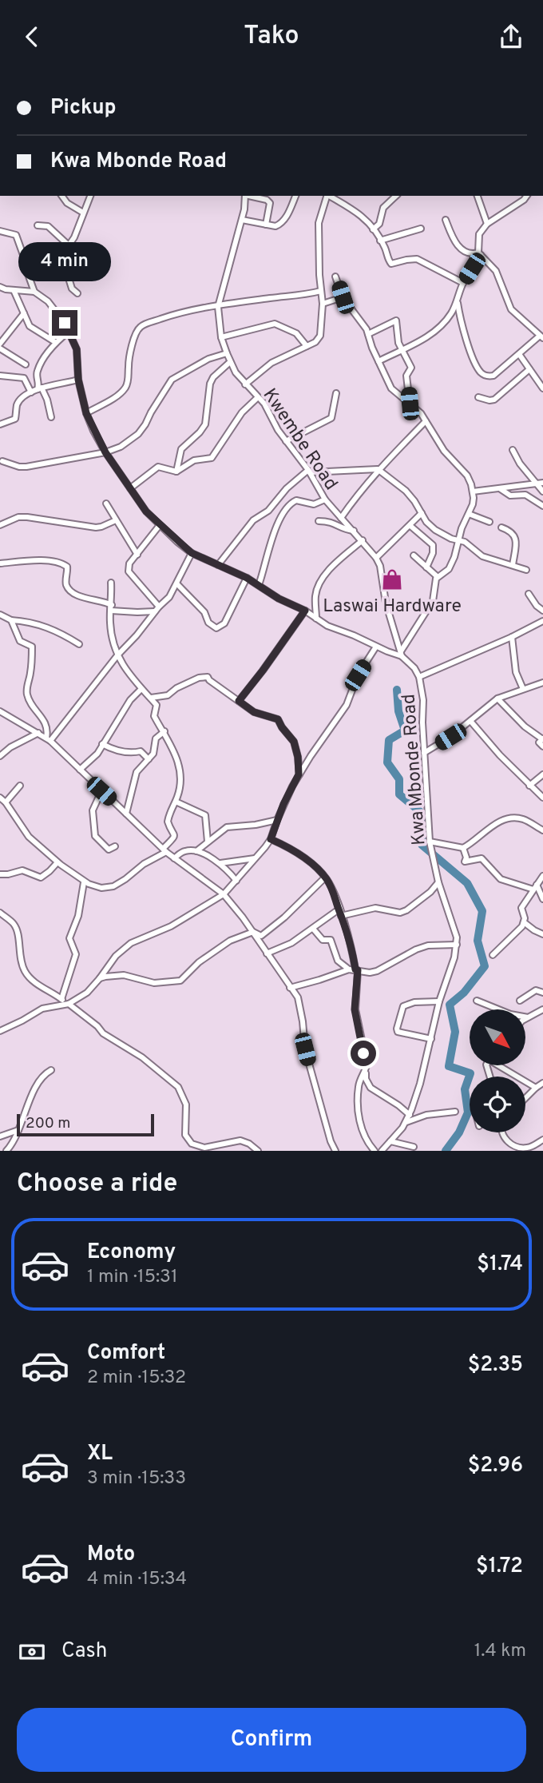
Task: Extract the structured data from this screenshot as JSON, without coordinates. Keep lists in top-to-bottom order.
{
  "streets": {
    "street": ["Kwembe Road", "Kwa Mbonde Road"]
  },
  "crossings": [
    ["Kwembe Road", "Kwa Mbonde Road"]
  ],
  "places": {
    "shop": ["Laswai Hardware"]
  },
  "scale_bar": "200 m",
  "north": "bottom right",
  "page": {
    "header": "Tako",
    "banner": ["Pickup", "Kwa Mbonde Road"],
    "bubble": "4 min",
    "scale": "200 m",
    "heading": "Choose a ride",
    "list": [
      {
        "name": "Economy",
        "note": "1 min · 15:31",
        "value": "$1.74"
      },
      {
        "name": "Comfort",
        "note": "2 min · 15:32",
        "value": "$2.35"
      },
      {
        "name": "XL",
        "note": "3 min · 15:33",
        "value": "$2.96"
      },
      {
        "name": "Moto",
        "note": "4 min · 15:34",
        "value": "$1.72"
      }
    ],
    "pay": ["Cash", "1.4 km"],
    "buttons": "Confirm"
  }
}
